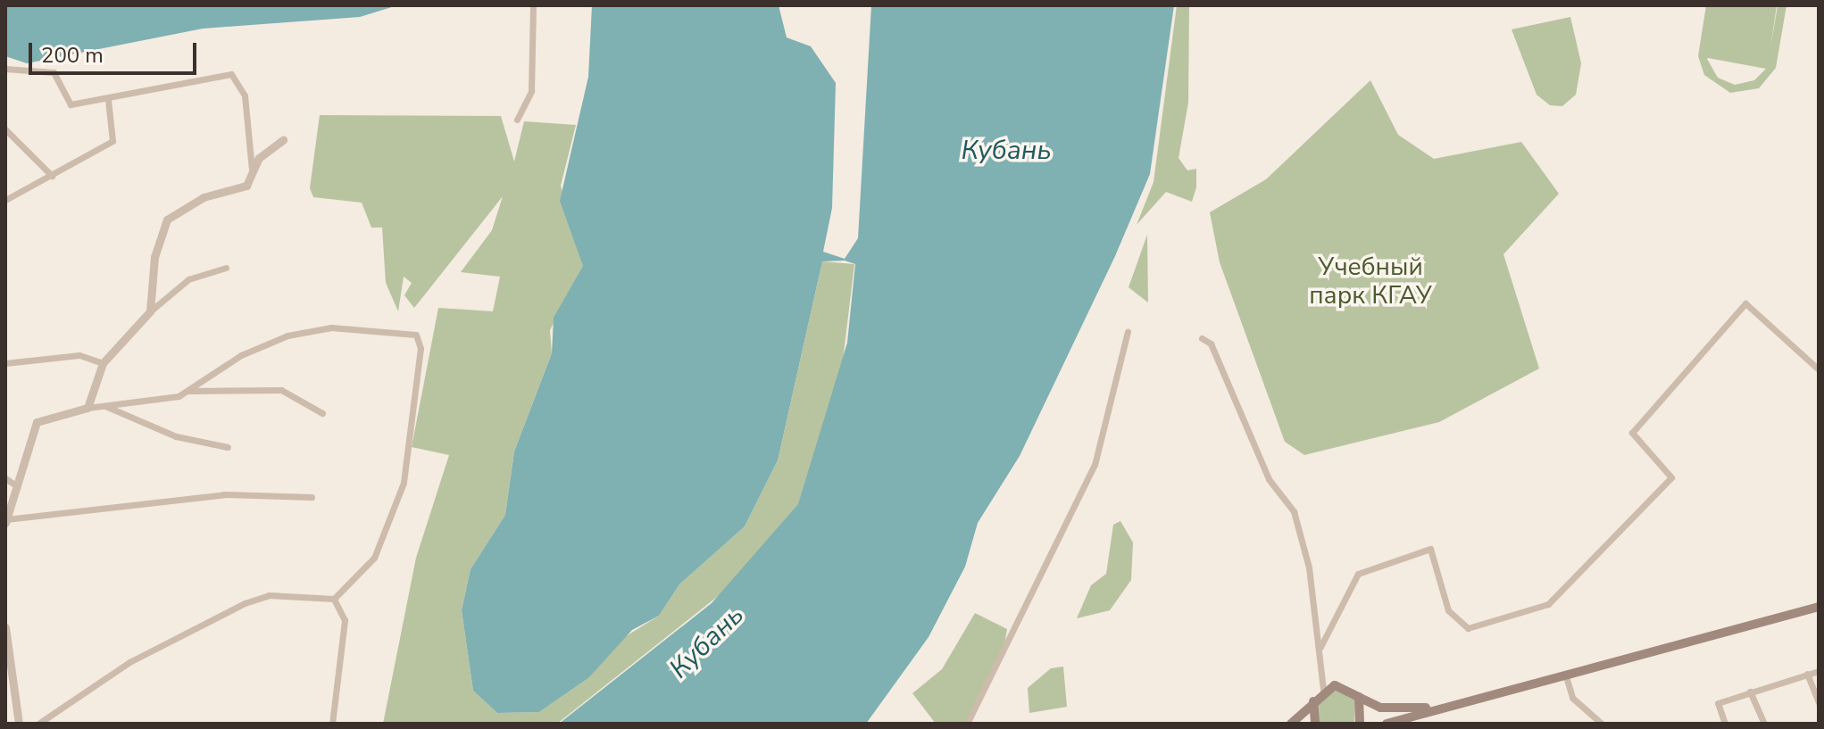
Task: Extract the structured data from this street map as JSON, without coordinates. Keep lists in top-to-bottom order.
{
  "water": ["Кубань"],
  "parks": ["Учебный парк КГАУ"],
  "scale_bar": "200 m"
}
